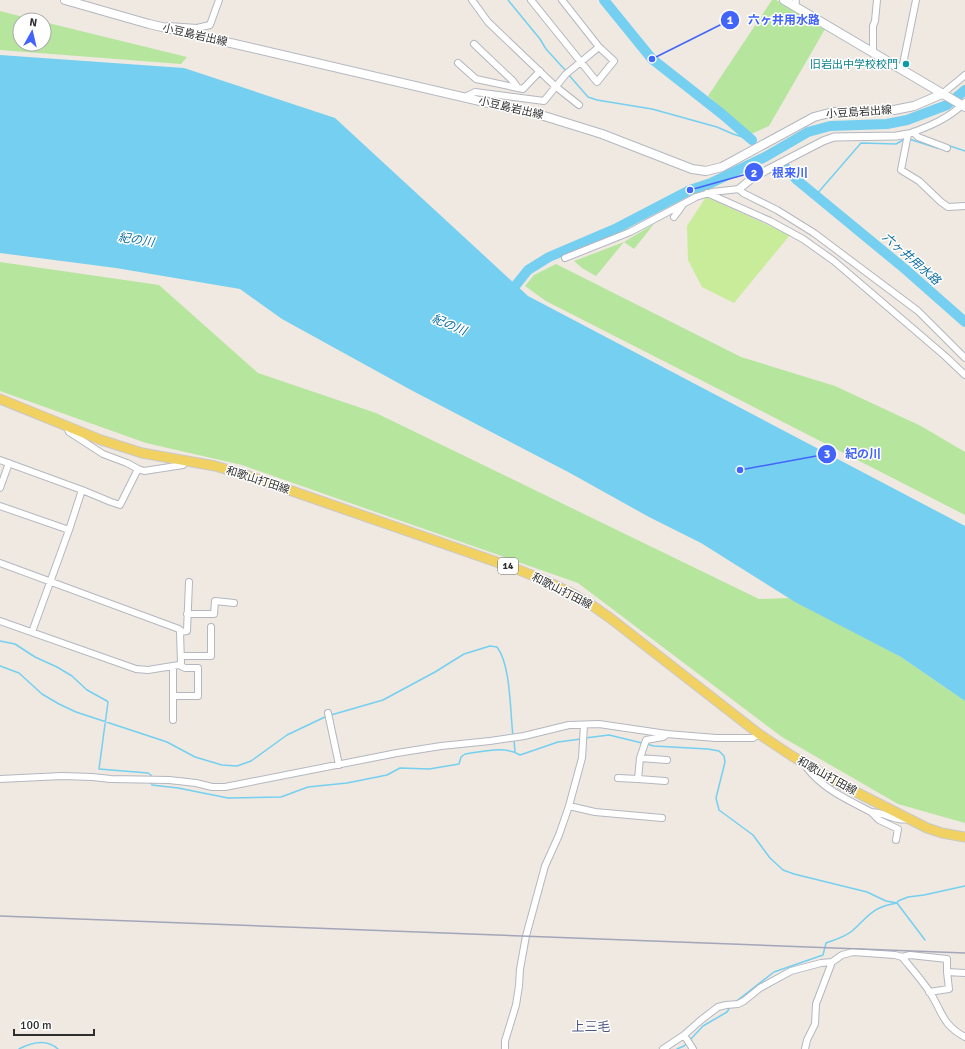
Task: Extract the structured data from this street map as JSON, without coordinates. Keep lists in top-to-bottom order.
{
  "streets": {
    "main road": ["小豆島岩出線", "和歌山打田線", "14"]
  },
  "districts": ["上三毛"],
  "water": ["紀の川", "六ヶ井用水路"],
  "places": [
    "六ヶ井用水路",
    "旧岩出中学校校門",
    "根来川",
    "紀の川"
  ],
  "scale_bar": "100 m",
  "north": "top"
}
